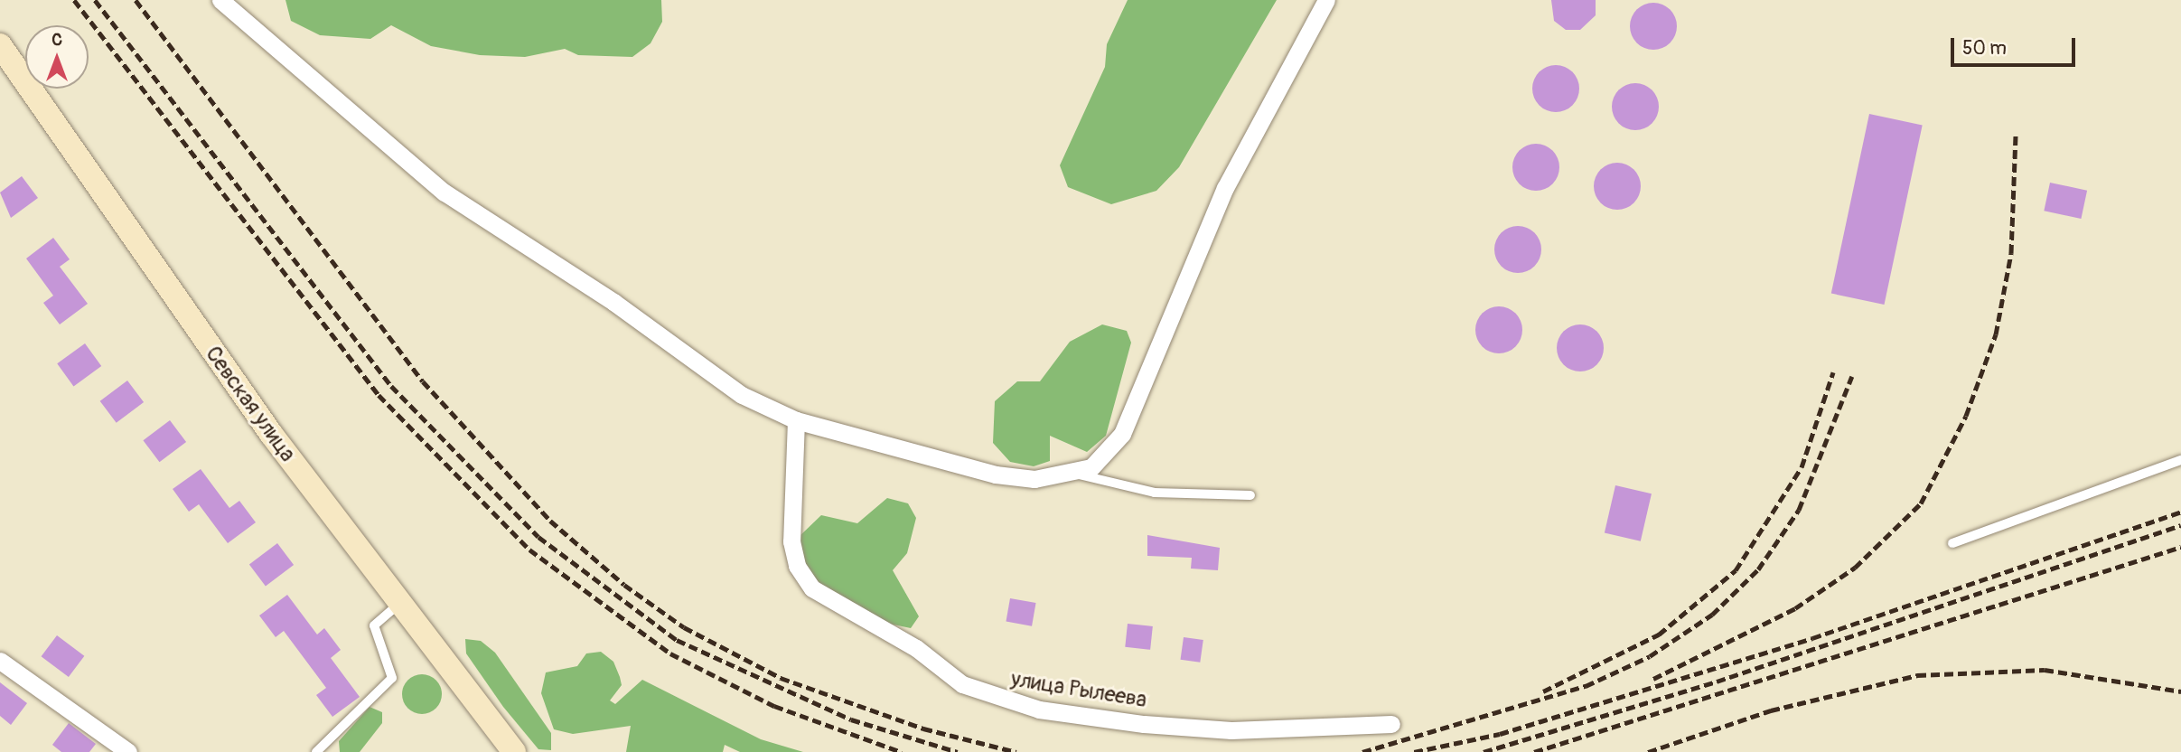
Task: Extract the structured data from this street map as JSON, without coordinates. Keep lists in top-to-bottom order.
{
  "streets": {
    "street": ["Севская улица", "улица Рылеева"]
  },
  "scale_bar": "50 m",
  "north": "top"
}
